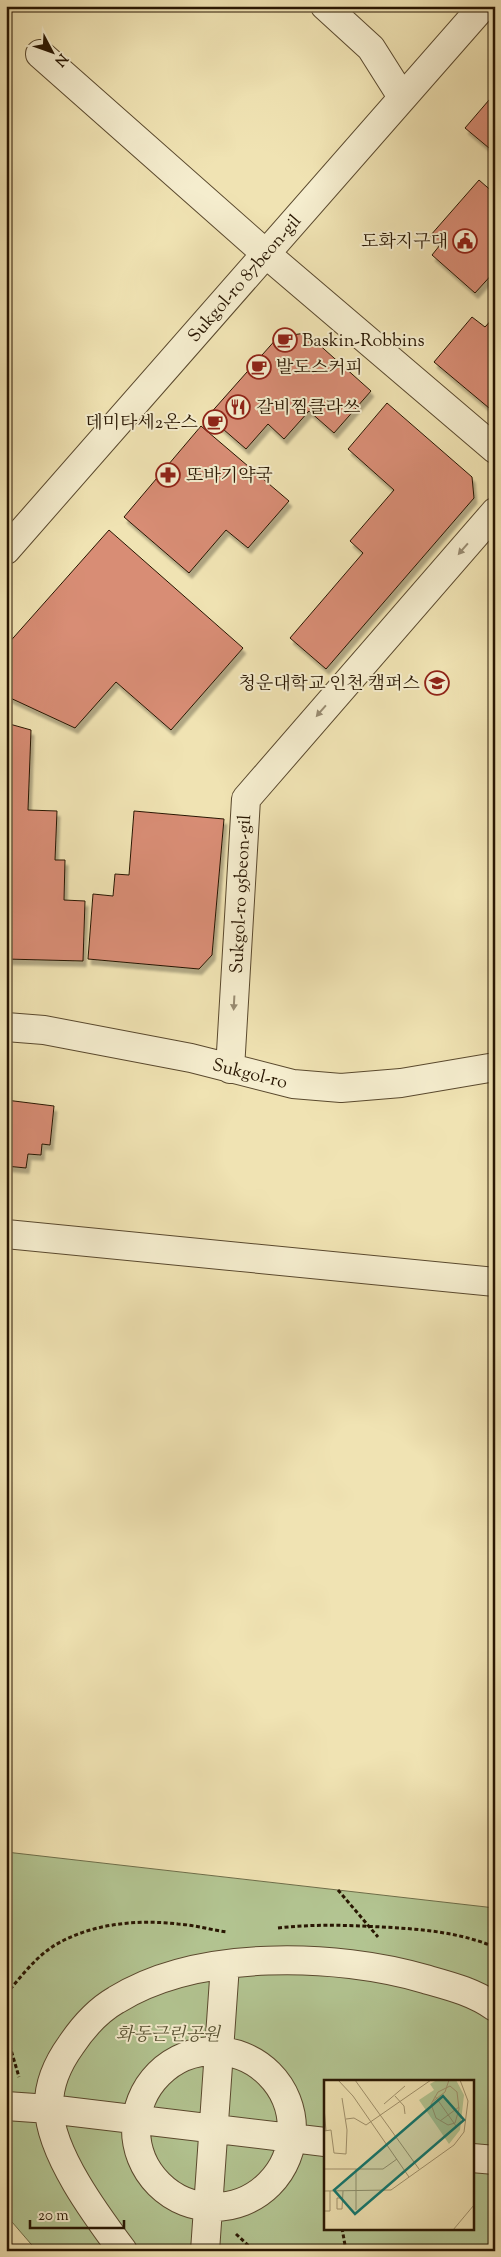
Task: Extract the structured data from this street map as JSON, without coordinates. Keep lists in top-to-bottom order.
{
  "streets": {
    "street": ["Sukgol-ro 87beon-gil", "Sukgol-ro 95beon-gil", "Sukgol-ro"]
  },
  "crossings": [
    ["Sukgol-ro 95beon-gil", "Sukgol-ro"]
  ],
  "one_way": ["Sukgol-ro 95beon-gil"],
  "parks": ["화동근린공원"],
  "places": {
    "public building": ["도화지구대"],
    "cafe": ["Baskin-Robbins", "발도스커피", "데미타세2온스"],
    "restaurant": ["갈비찜클라쓰"],
    "pharmacy": ["또바기약국"],
    "school or university": ["청운대학교 인천 캠퍼스"]
  },
  "scale_bar": "20 m",
  "north": "bottom right"
}
